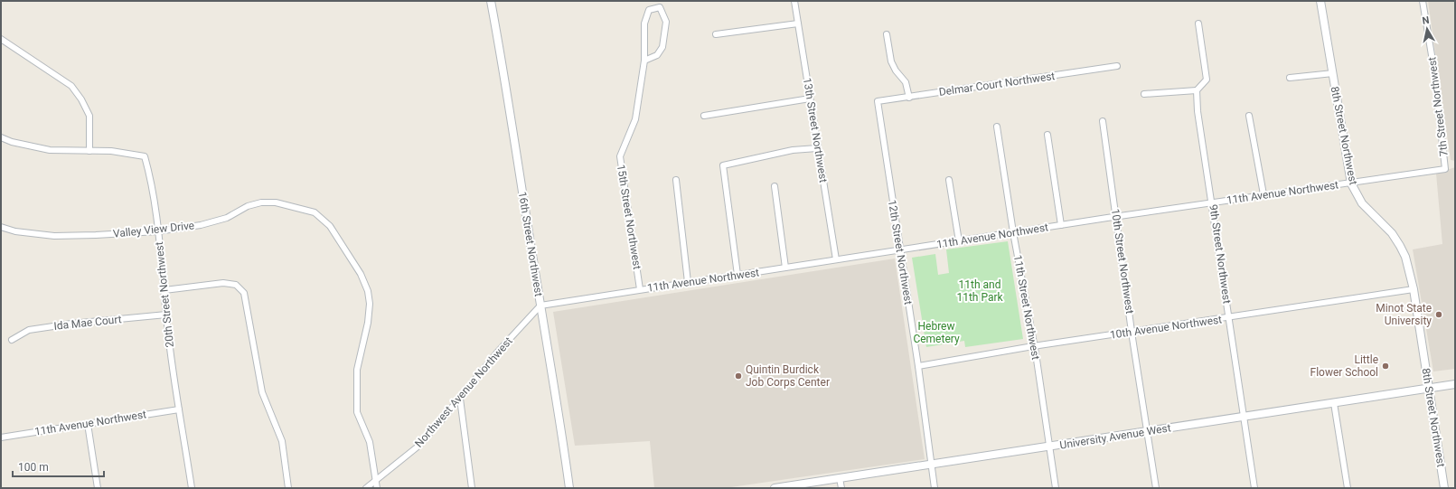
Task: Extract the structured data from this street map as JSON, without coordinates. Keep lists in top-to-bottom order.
{
  "streets": {
    "street": [
      "Delmar Court Northwest",
      "7th Street Northwest",
      "13th Street Northwest",
      "8th Street Northwest",
      "11th Avenue Northwest",
      "15th Street Northwest",
      "Valley View Drive",
      "16th Street Northwest",
      "12th Street Northwest",
      "9th Street Northwest",
      "10th Street Northwest",
      "20th Street Northwest",
      "11th Street Northwest",
      "Ida Mae Court",
      "10th Avenue Northwest",
      "Northwest Avenue Northwest",
      "University Avenue West"
    ]
  },
  "crossings": [
    ["Delmar Court Northwest", "12th Street Northwest"],
    ["7th Street Northwest", "11th Avenue Northwest"],
    ["13th Street Northwest", "11th Avenue Northwest"],
    ["8th Street Northwest", "11th Avenue Northwest"],
    ["8th Street Northwest", "10th Avenue Northwest"],
    ["8th Street Northwest", "University Avenue West"],
    ["11th Avenue Northwest", "15th Street Northwest"],
    ["11th Avenue Northwest", "16th Street Northwest"],
    ["11th Avenue Northwest", "12th Street Northwest"],
    ["11th Avenue Northwest", "9th Street Northwest"],
    ["11th Avenue Northwest", "10th Street Northwest"],
    ["11th Avenue Northwest", "20th Street Northwest"],
    ["11th Avenue Northwest", "11th Street Northwest"],
    ["11th Avenue Northwest", "Northwest Avenue Northwest"],
    ["Valley View Drive", "20th Street Northwest"],
    ["Valley View Drive", "Northwest Avenue Northwest"],
    ["16th Street Northwest", "Northwest Avenue Northwest"],
    ["12th Street Northwest", "10th Avenue Northwest"],
    ["12th Street Northwest", "University Avenue West"],
    ["9th Street Northwest", "10th Avenue Northwest"],
    ["9th Street Northwest", "University Avenue West"],
    ["10th Street Northwest", "10th Avenue Northwest"],
    ["10th Street Northwest", "University Avenue West"],
    ["20th Street Northwest", "Ida Mae Court"],
    ["11th Street Northwest", "10th Avenue Northwest"],
    ["11th Street Northwest", "University Avenue West"]
  ],
  "parks": ["11th and 11th Park", "Hebrew Cemetery"],
  "places": ["Minot State University", "Little Flower School", "Quintin Burdick Job Corps Center"],
  "scale_bar": "100 m",
  "north": "top"
}
